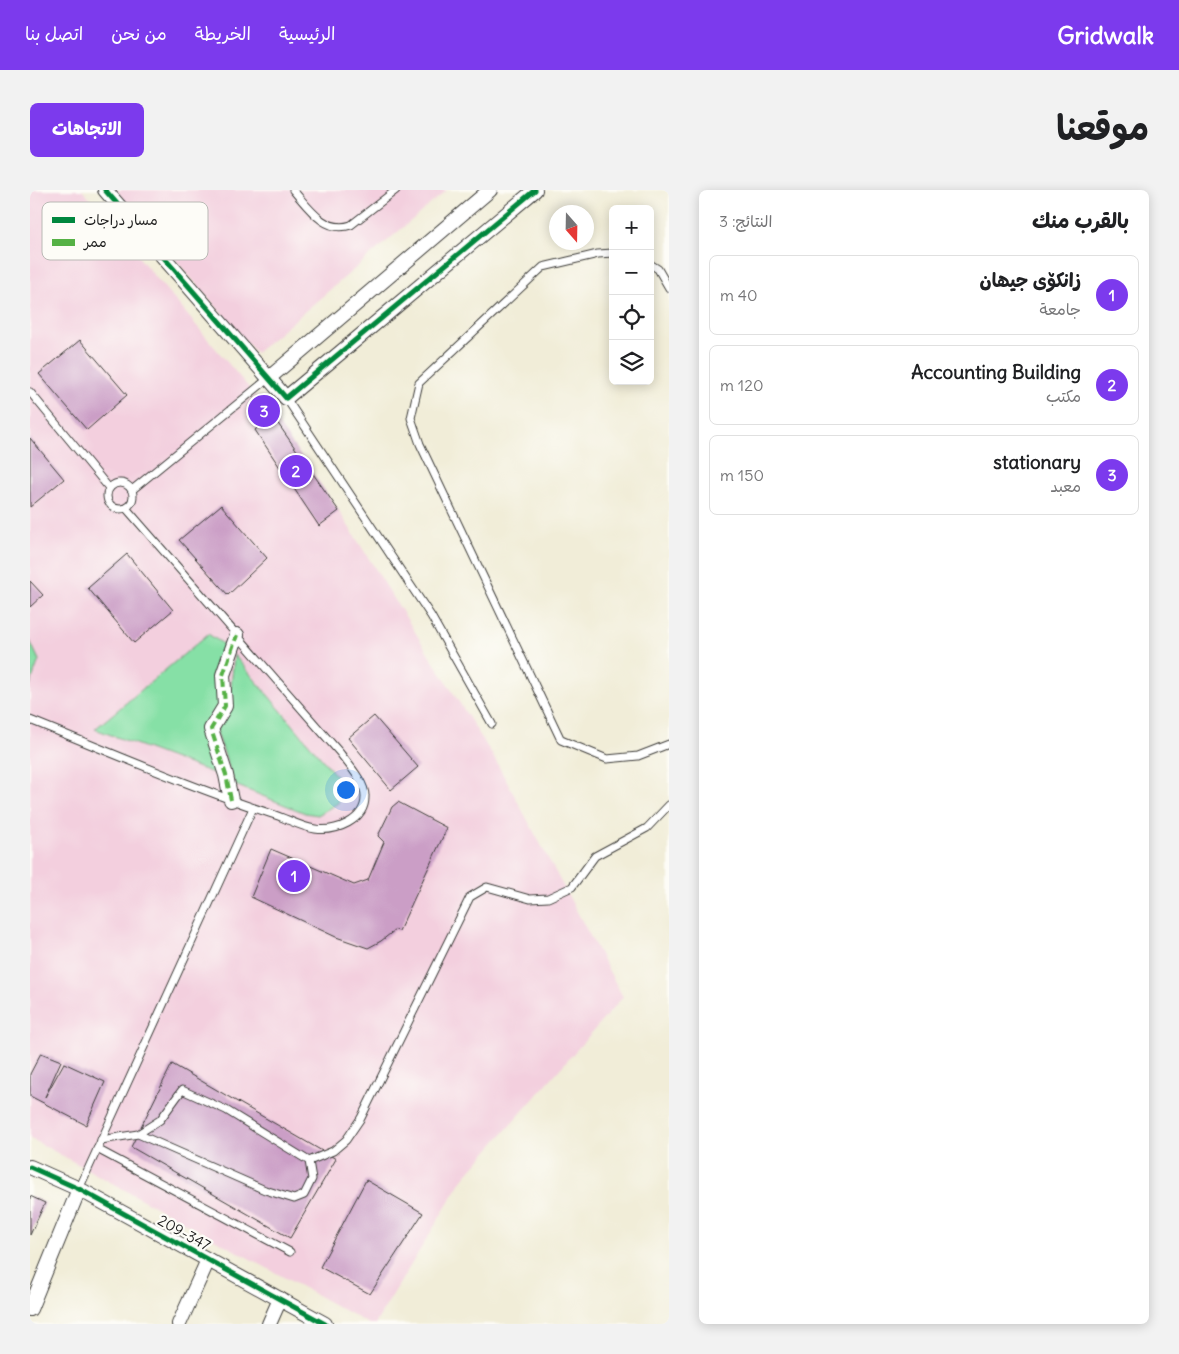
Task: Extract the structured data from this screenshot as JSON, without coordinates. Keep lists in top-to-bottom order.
{
  "streets": {
    "street": ["209-347"]
  },
  "legend": ["مسار دراجات", "ممر"],
  "north": "bottom",
  "page": {
    "header": "Gridwalk",
    "nav": [
      "الرئيسية",
      "الخريطة",
      "من نحن",
      "اتصل بنا"
    ],
    "title": "موقعنا",
    "buttons": "الاتجاهات",
    "heading": ["بالقرب منك", "النتائج: 3"],
    "map_buttons": ["+", "−"],
    "list": [
      {
        "mark": "1",
        "name": "زانکۆی جیھان",
        "note": "جامعة",
        "value": "40 m"
      },
      {
        "mark": "2",
        "name": "Accounting Building",
        "note": "مكتب",
        "value": "120 m"
      },
      {
        "mark": "3",
        "name": "stationary",
        "note": "معبد",
        "value": "150 m"
      }
    ],
    "pins": ["3", "2", "1"]
  }
}
